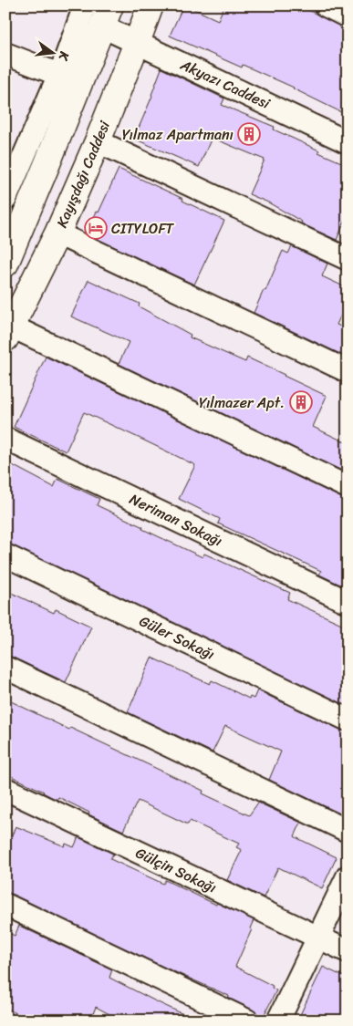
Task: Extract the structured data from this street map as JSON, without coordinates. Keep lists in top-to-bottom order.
{
  "streets": {
    "main road": ["Kayışdağı Caddesi"],
    "street": [
      "Akyazı Caddesi",
      "Neriman Sokağı",
      "Güler Sokağı",
      "Gülçin Sokağı"
    ]
  },
  "crossings": [
    ["Akyazı Caddesi", "Kayışdağı Caddesi"]
  ],
  "places": {
    "building": ["Yılmaz Apartmanı", "Yılmazer Apt."],
    "hotel": ["CITYLOFT"]
  },
  "north": "right"
}
